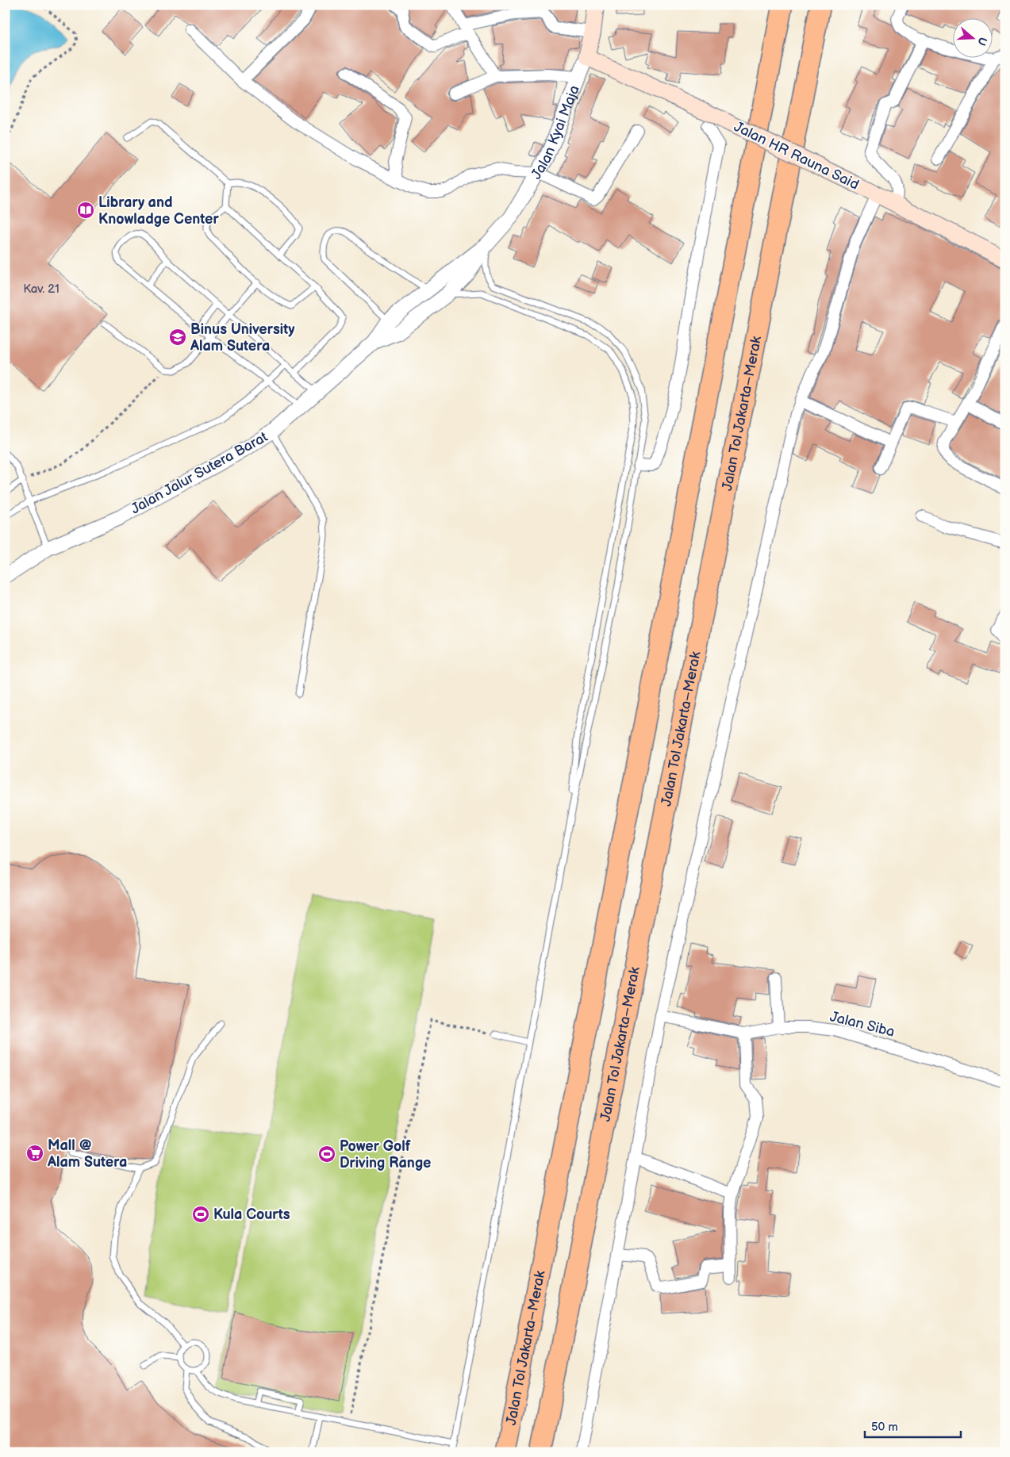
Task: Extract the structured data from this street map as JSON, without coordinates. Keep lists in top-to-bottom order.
{
  "streets": {
    "highway": ["Jalan Tol Jakarta–Merak"],
    "main road": ["Jalan Kyai Maja", "Jalan HR Rauna Said"],
    "street": ["Jalan Jalur Sutera Barat", "Jalan Siba"]
  },
  "crossings": [
    ["Jalan Kyai Maja", "Jalan HR Rauna Said"],
    ["Jalan Kyai Maja", "Jalan Jalur Sutera Barat"]
  ],
  "places": {
    "library": ["Library and Knowladge Center"],
    "school or university": ["Binus University Alam Sutera"],
    "supermarket": ["Mall @ Alam Sutera"],
    "sports": ["Power Golf Driving Range", "Kula Courts"]
  },
  "house_numbers": ["Kav. 21"],
  "scale_bar": "50 m",
  "north": "right"
}
